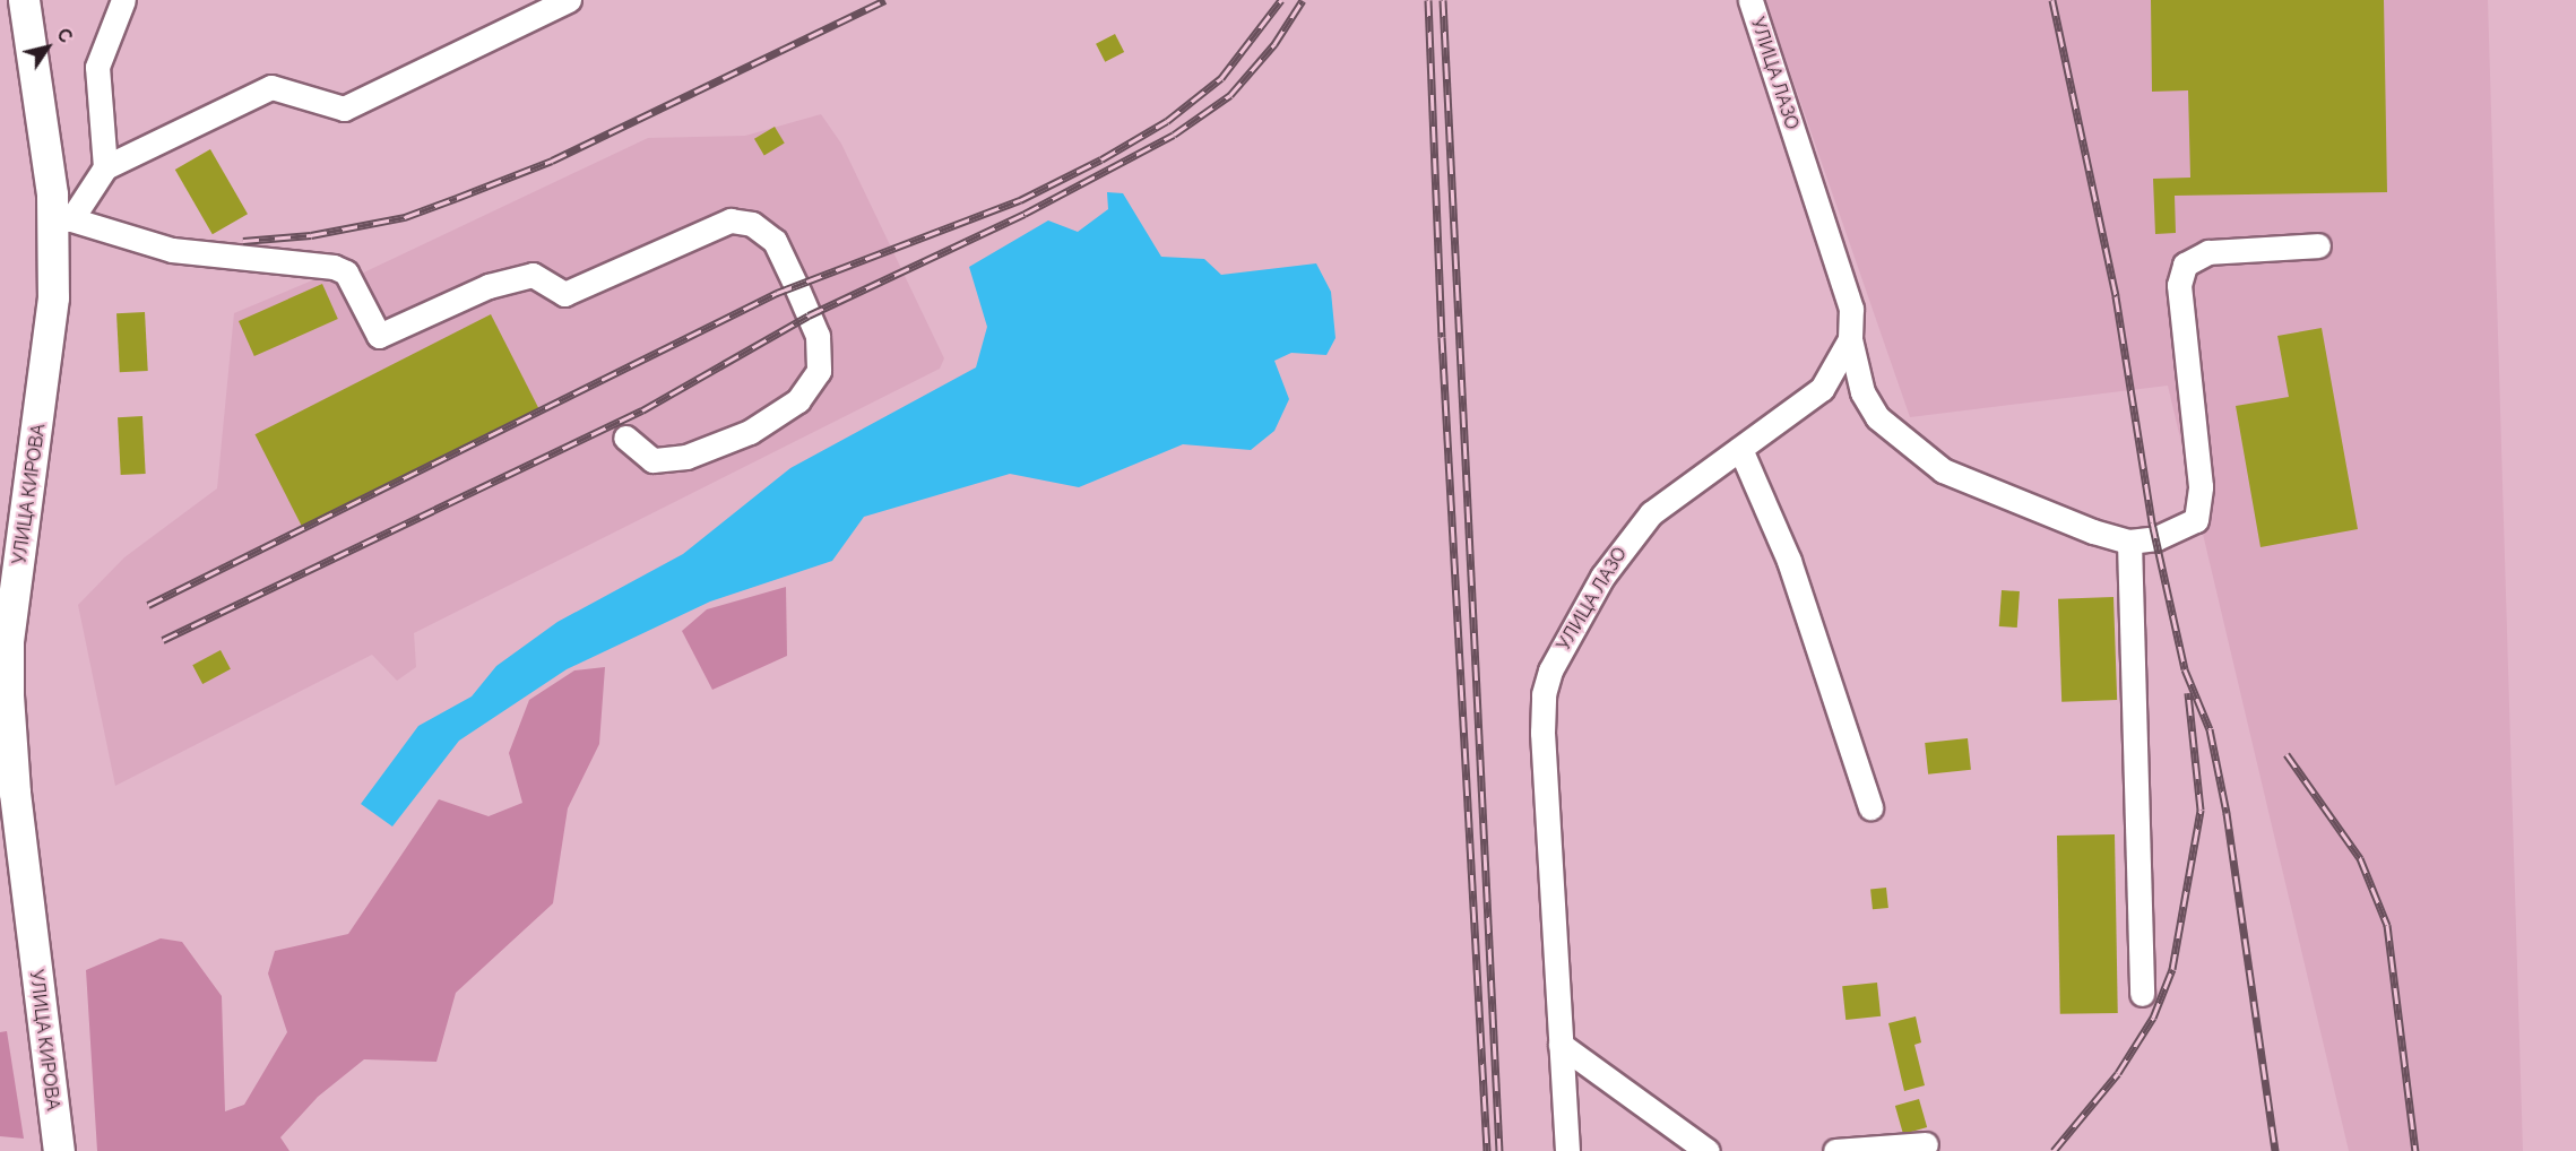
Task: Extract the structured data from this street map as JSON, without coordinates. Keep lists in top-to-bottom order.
{
  "streets": {
    "main road": ["УЛИЦА КИРОВА"],
    "street": ["УЛИЦА ЛАЗО"]
  },
  "north": "top right"
}
